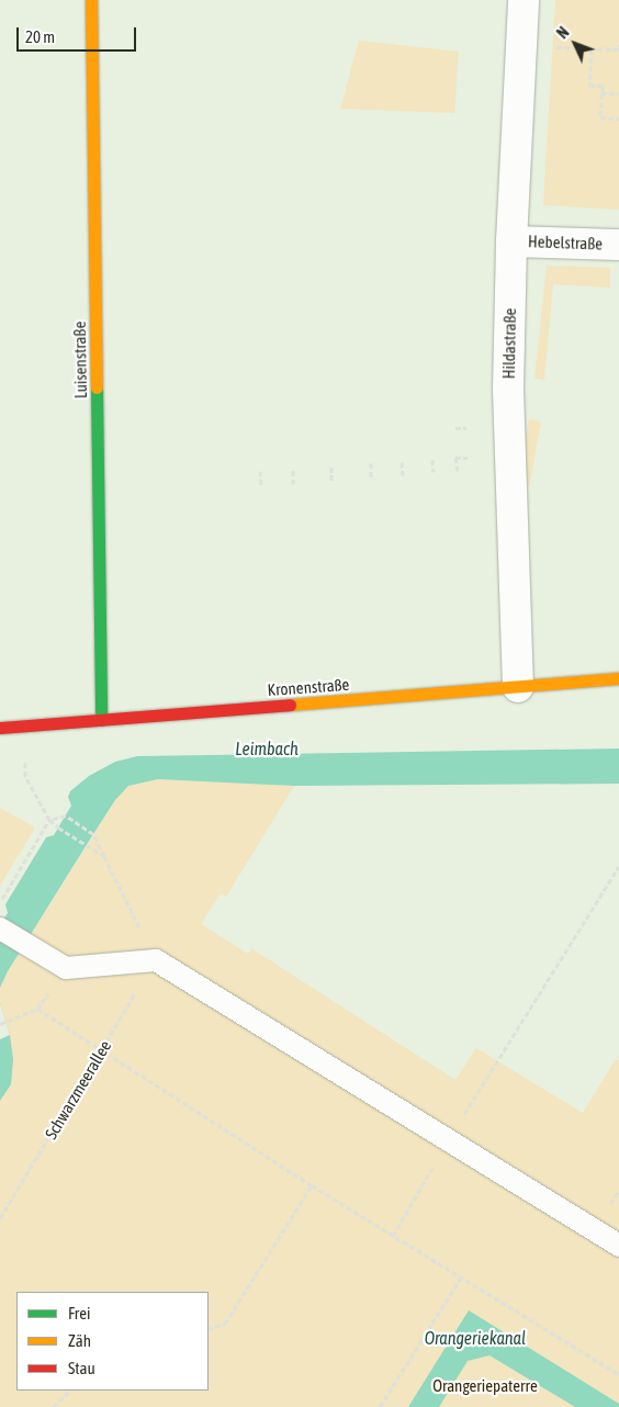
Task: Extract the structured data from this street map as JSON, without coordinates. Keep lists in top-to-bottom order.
{
  "streets": {
    "street": [
      "Hebelstraße",
      "Hildastraße",
      "Luisenstraße",
      "Kronenstraße"
    ],
    "path": ["Schwarzmeerallee"]
  },
  "crossings": [
    ["Hebelstraße", "Hildastraße"],
    ["Hildastraße", "Kronenstraße"],
    ["Luisenstraße", "Kronenstraße"]
  ],
  "water": ["Leimbach", "Orangeriekanal"],
  "parks": ["Orangeriepaterre"],
  "legend": ["Frei", "Zäh", "Stau"],
  "scale_bar": "20 m",
  "north": "top left"
}
